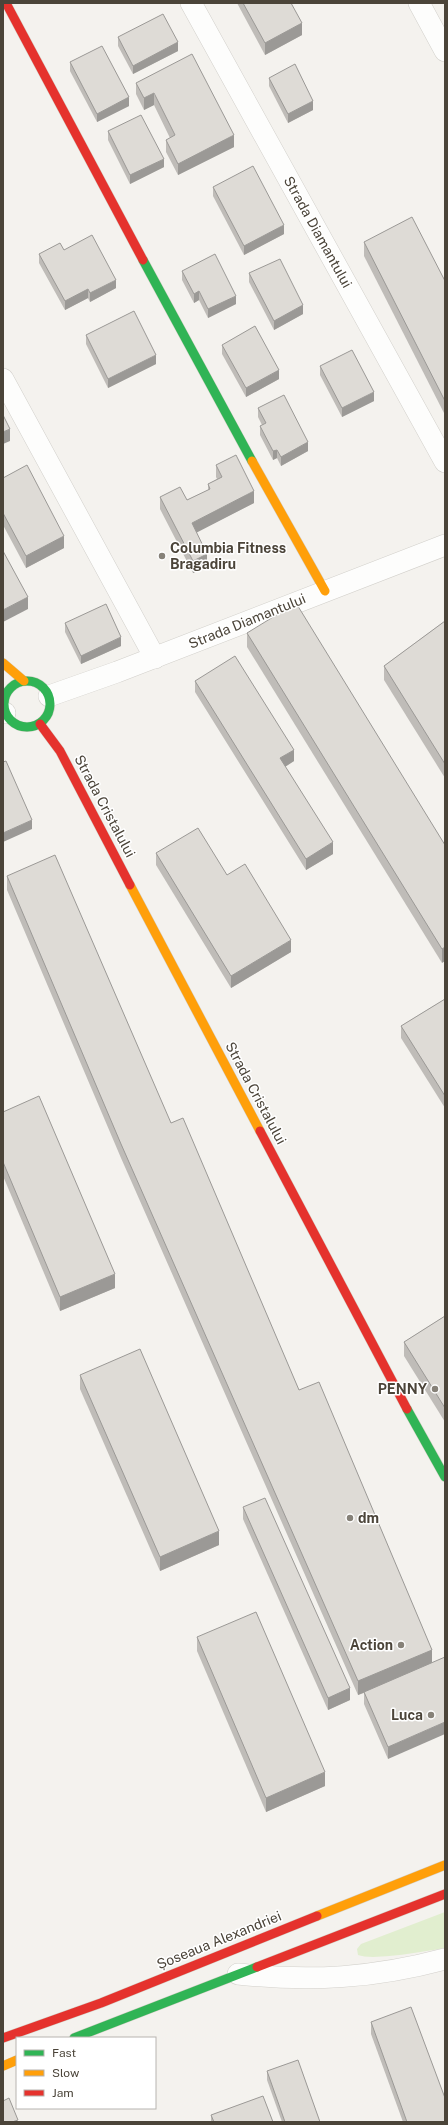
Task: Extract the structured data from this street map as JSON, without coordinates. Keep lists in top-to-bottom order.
{
  "streets": {
    "street": ["Strada Diamantului", "Strada Cristalului", "Șoseaua Alexandriei"]
  },
  "crossings": [
    ["Strada Diamantului", "Strada Cristalului"]
  ],
  "places": [
    "Columbia Fitness Bragadiru",
    "PENNY",
    "dm",
    "Action",
    "Luca"
  ],
  "legend": ["Fast", "Slow", "Jam"]
}
